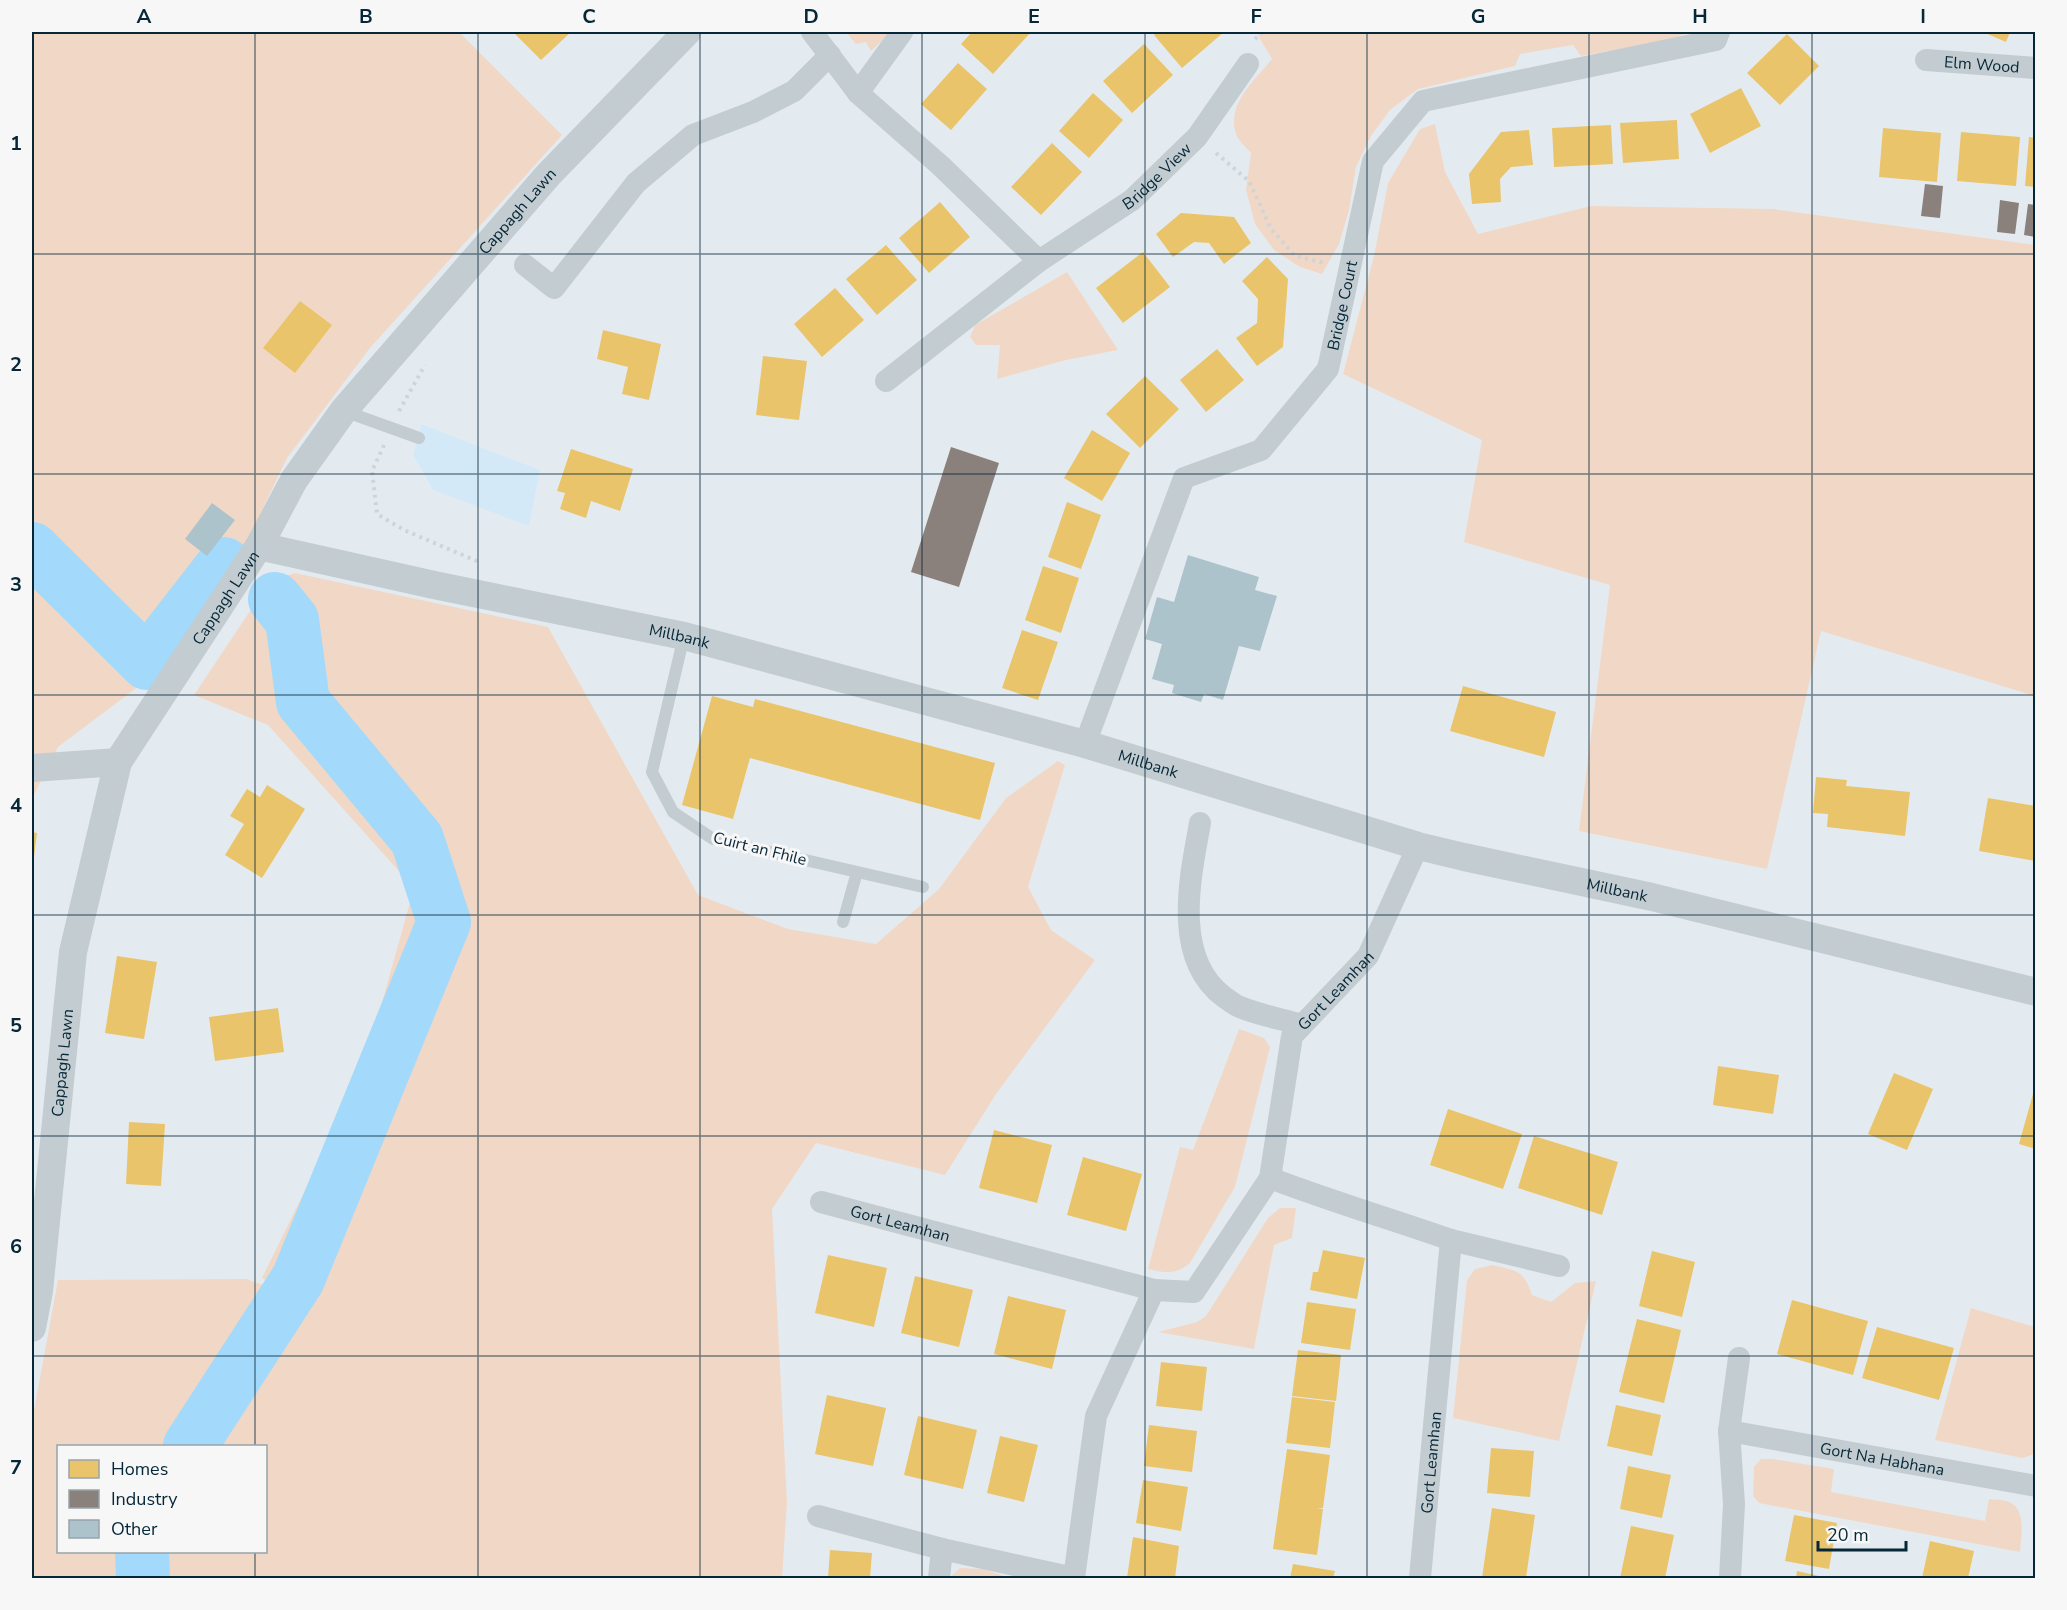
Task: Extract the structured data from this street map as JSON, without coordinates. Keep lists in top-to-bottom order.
{
  "streets": {
    "street": [
      "Elm Wood",
      "Bridge View",
      "Cappagh Lawn",
      "Bridge Court",
      "Millbank",
      "Gort Leamhan",
      "Gort Na Habhana"
    ],
    "lane": ["Cuirt an Fhile"]
  },
  "crossings": [
    ["Cappagh Lawn", "Millbank"],
    ["Bridge Court", "Millbank"],
    ["Millbank", "Cuirt an Fhile"],
    ["Millbank", "Gort Leamhan"]
  ],
  "legend": ["Homes", "Industry", "Other"],
  "scale_bar": "20 m",
  "grid": {
    "columns": [
      "A",
      "B",
      "C",
      "D",
      "E",
      "F",
      "G",
      "H",
      "I"
    ],
    "rows": [
      "1",
      "2",
      "3",
      "4",
      "5",
      "6",
      "7"
    ]
  }
}
